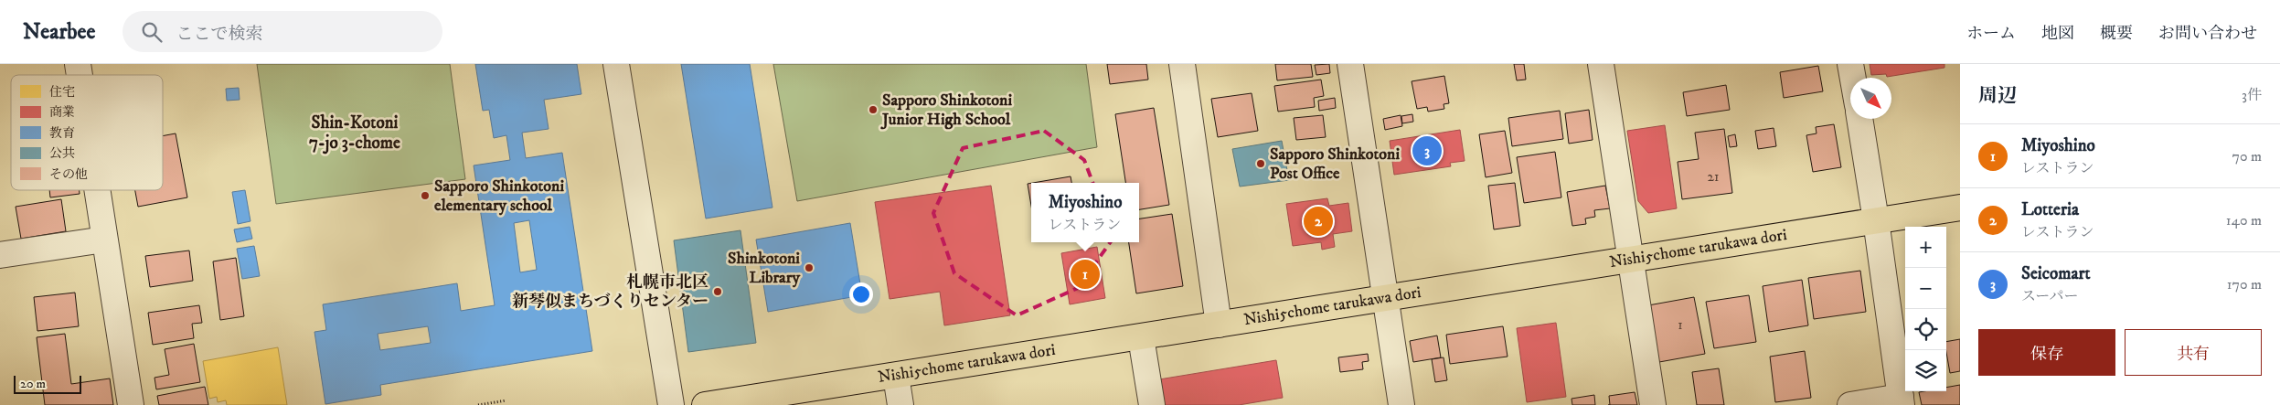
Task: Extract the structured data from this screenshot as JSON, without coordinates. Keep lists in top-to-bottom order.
{
  "streets": {
    "main road": ["Nishi5chome tarukawa dori"]
  },
  "districts": ["Shin-Kotoni 7-jo 3-chome"],
  "places": [
    "Sapporo Shinkotoni Junior High School",
    "Sapporo Shinkotoni Post Office",
    "Sapporo Shinkotoni elementary school",
    "Shinkotoni Library",
    "札幌市北区 新琴似まちづくりセンター"
  ],
  "house_numbers": ["21", "1"],
  "legend": [
    "住宅",
    "商業",
    "教育",
    "公共",
    "その他"
  ],
  "scale_bar": "20 m",
  "north": "bottom right",
  "page": {
    "header": "Nearbee",
    "search": "ここで検索",
    "nav": [
      "ホーム",
      "地図",
      "概要",
      "お問い合わせ"
    ],
    "heading": ["周辺", "3件"],
    "list": [
      {
        "mark": "1",
        "name": "Miyoshino",
        "note": "レストラン",
        "value": "70 m"
      },
      {
        "mark": "2",
        "name": "Lotteria",
        "note": "レストラン",
        "value": "140 m"
      },
      {
        "mark": "3",
        "name": "Seicomart",
        "note": "スーパー",
        "value": "170 m"
      }
    ],
    "pins": ["3", "2", "1"],
    "popup": ["Miyoshino", "レストラン"],
    "map_buttons": ["+", "−"],
    "buttons": ["保存", "共有"],
    "scale": "20 m"
  }
}
